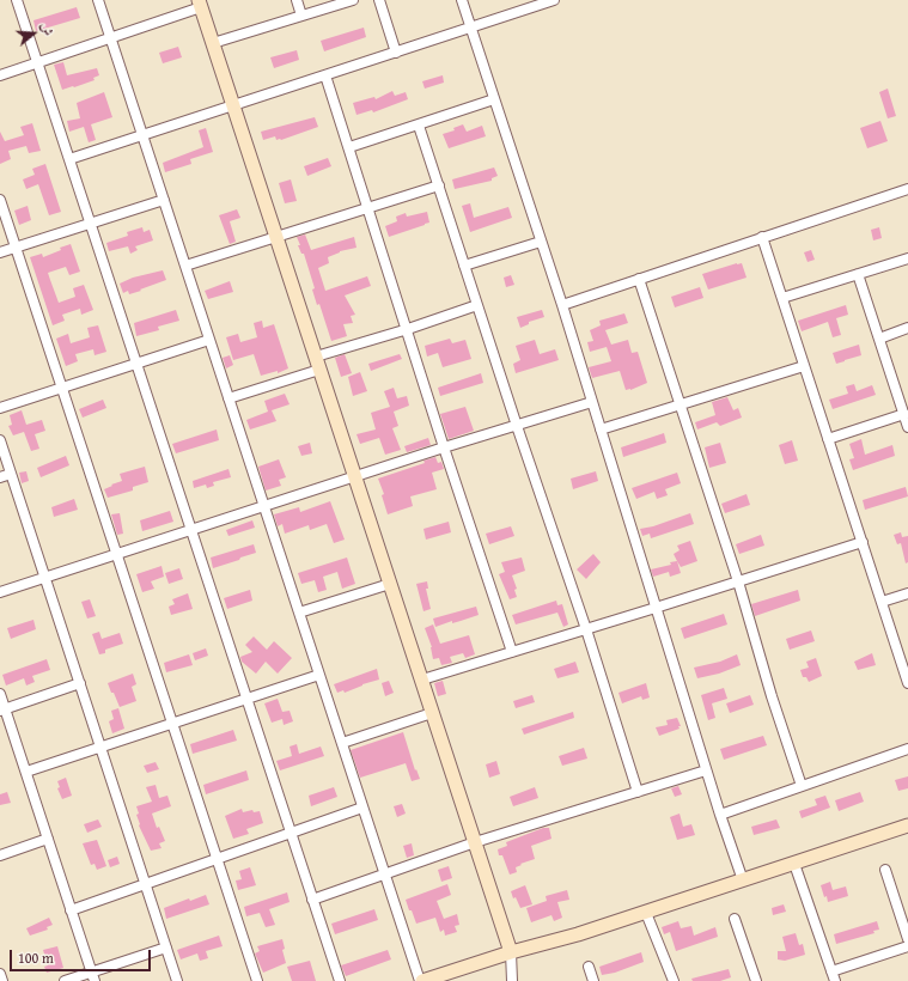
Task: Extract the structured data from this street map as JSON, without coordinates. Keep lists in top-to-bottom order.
{
  "scale_bar": "100 m",
  "north": "right"
}
